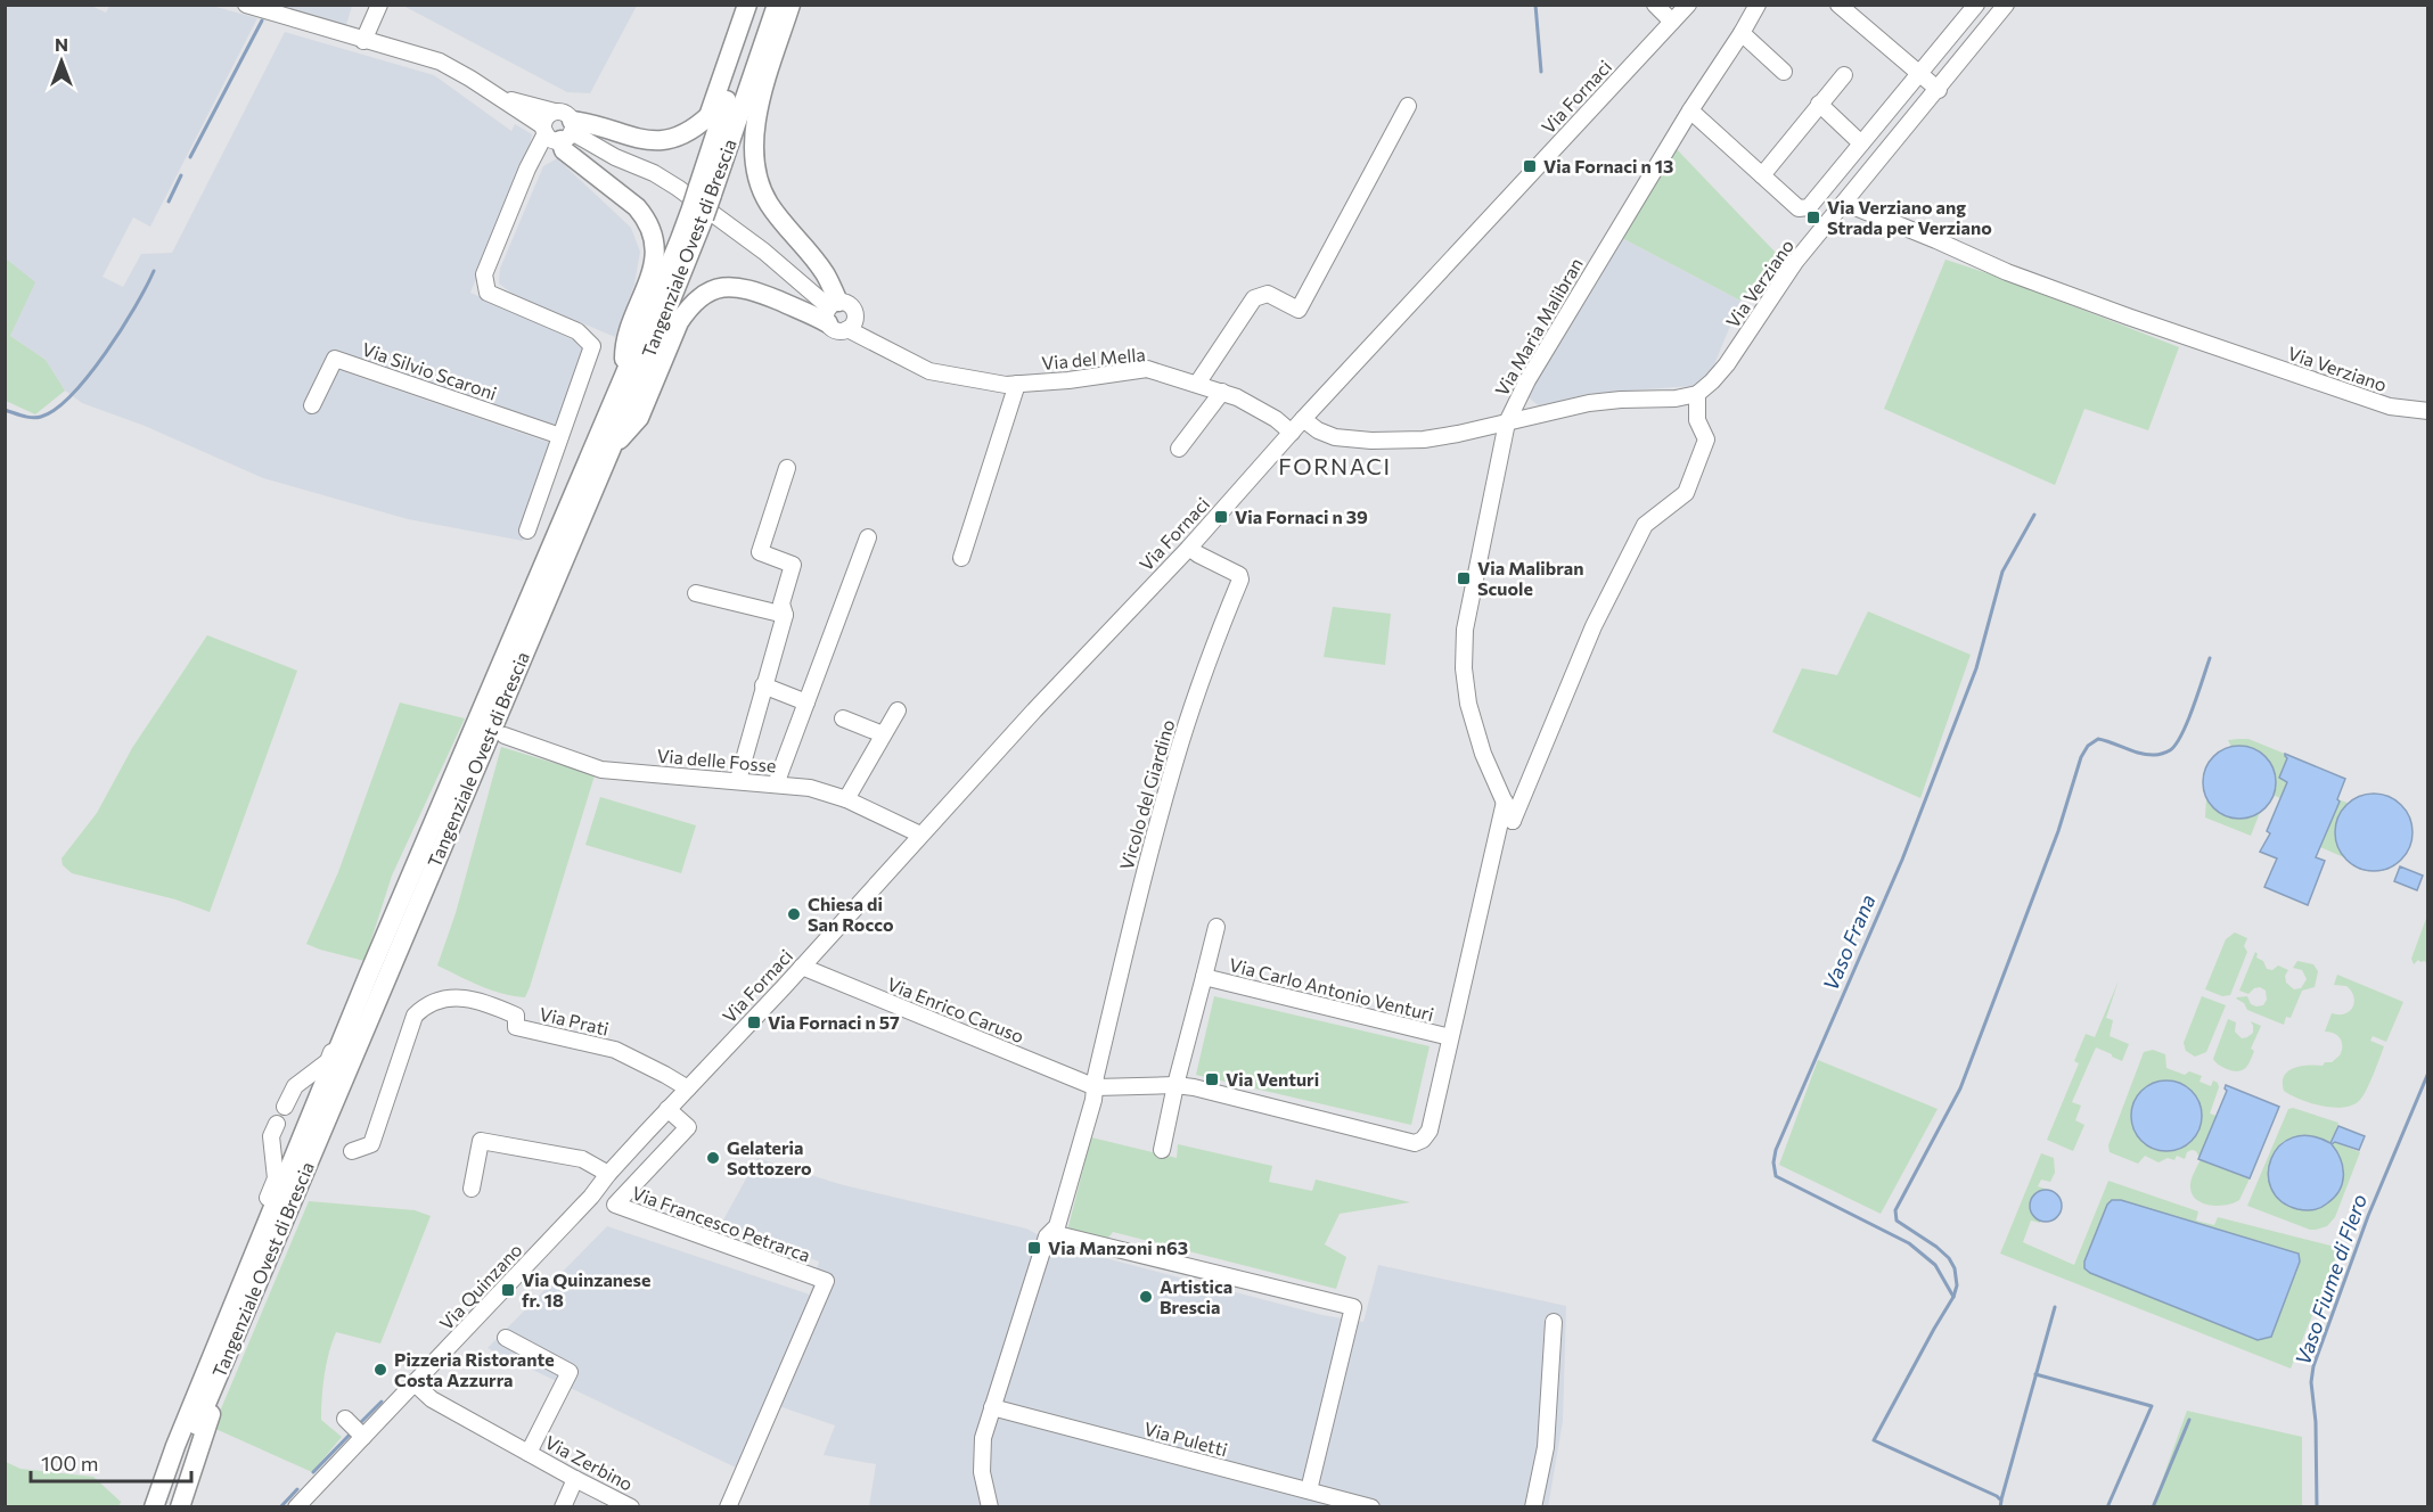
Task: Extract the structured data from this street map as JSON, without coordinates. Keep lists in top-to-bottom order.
{
  "streets": {
    "main road": ["Tangenziale Ovest di Brescia"],
    "street": [
      "Via Fornaci",
      "Via Verziano",
      "Via Maria Malibran",
      "Via del Mella",
      "Via Silvio Scaroni",
      "Via delle Fosse",
      "Vicolo del Giardino",
      "Via Carlo Antonio Venturi",
      "Via Enrico Caruso",
      "Via Prati",
      "Via Francesco Petrarca",
      "Via Quinzano",
      "Via Puletti",
      "Via Zerbino"
    ]
  },
  "crossings": [
    ["Via Fornaci", "Via del Mella"],
    ["Via Fornaci", "Via delle Fosse"],
    ["Via Fornaci", "Vicolo del Giardino"],
    ["Via Fornaci", "Via Enrico Caruso"],
    ["Via Fornaci", "Via Prati"],
    ["Via Fornaci", "Via Quinzano"],
    ["Via Verziano", "Via Maria Malibran"],
    ["Via Maria Malibran", "Via Carlo Antonio Venturi"],
    ["Vicolo del Giardino", "Via Carlo Antonio Venturi"],
    ["Vicolo del Giardino", "Via Enrico Caruso"],
    ["Via Carlo Antonio Venturi", "Via Enrico Caruso"],
    ["Via Prati", "Via Quinzano"],
    ["Via Francesco Petrarca", "Via Quinzano"],
    ["Via Quinzano", "Via Zerbino"]
  ],
  "districts": ["FORNACI"],
  "water": ["Vaso Frana", "Vaso Fiume di Flero"],
  "places": {
    "transit": [
      "Via Fornaci n 13",
      "Via Verziano ang Strada per Verziano",
      "Via Fornaci n 39",
      "Via Malibran Scuole",
      "Via Fornaci n 57",
      "Via Venturi",
      "Via Manzoni n63",
      "Via Quinzanese fr. 18"
    ],
    "other": [
      "Chiesa di San Rocco",
      "Gelateria Sottozero",
      "Artistica Brescia",
      "Pizzeria Ristorante Costa Azzurra"
    ]
  },
  "scale_bar": "100 m",
  "north": "top"
}
